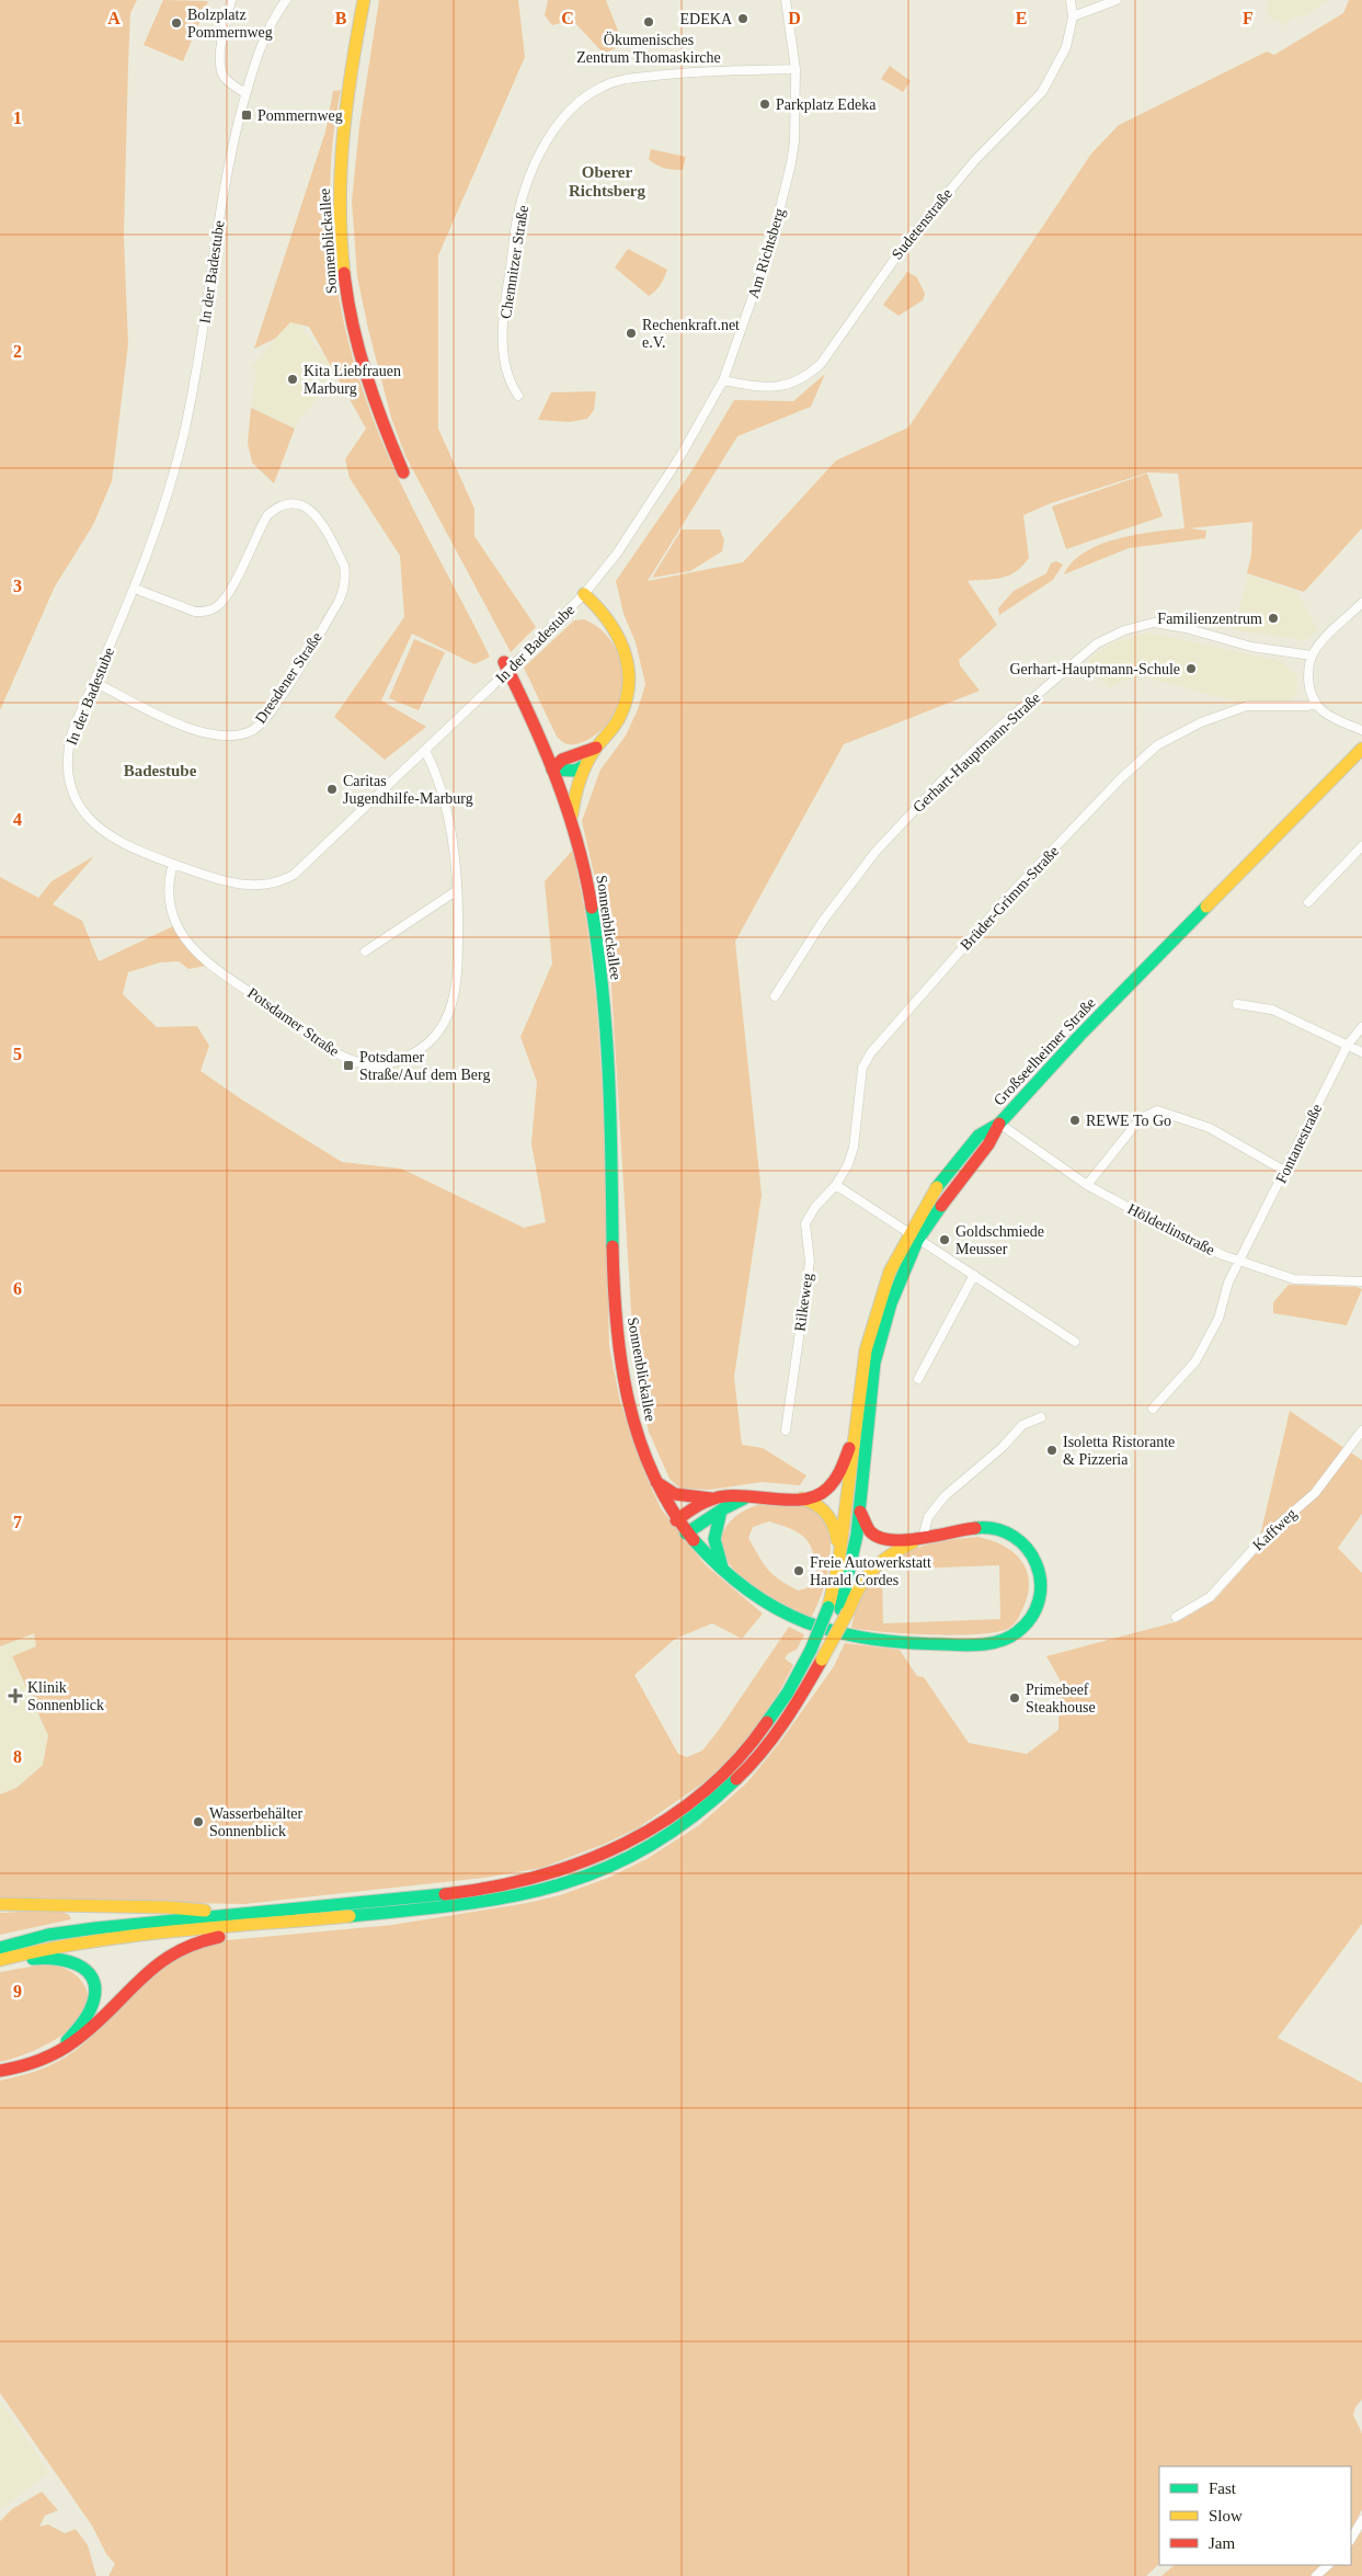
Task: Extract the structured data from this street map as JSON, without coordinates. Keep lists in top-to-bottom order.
{
  "streets": {
    "main road": ["Sonnenblickallee", "Großseelheimer Straße"],
    "street": [
      "Sudetenstraße",
      "Am Richtsberg",
      "Chemnitzer Straße",
      "In der Badestube",
      "Dresdener Straße",
      "Gerhart-Hauptmann-Straße",
      "Brüder-Grimm-Straße",
      "Potsdamer Straße",
      "Fontanestraße",
      "Hölderlinstraße",
      "Rilkeweg",
      "Kaffweg"
    ]
  },
  "crossings": [
    ["Sudetenstraße", "Am Richtsberg"],
    ["Am Richtsberg", "Chemnitzer Straße"],
    ["Am Richtsberg", "In der Badestube"],
    ["In der Badestube", "Dresdener Straße"],
    ["In der Badestube", "Potsdamer Straße"],
    ["Brüder-Grimm-Straße", "Rilkeweg"],
    ["Großseelheimer Straße", "Hölderlinstraße"],
    ["Fontanestraße", "Hölderlinstraße"]
  ],
  "districts": ["Oberer Richtsberg", "Badestube"],
  "places": {
    "other": [
      "EDEKA",
      "Ökumenisches Zentrum Thomaskirche",
      "Bolzplatz Pommernweg",
      "Parkplatz Edeka",
      "Rechenkraft.net e.V.",
      "Kita Liebfrauen Marburg",
      "Familienzentrum",
      "Gerhart-Hauptmann-Schule",
      "Caritas Jugendhilfe-Marburg",
      "REWE To Go",
      "Goldschmiede Meusser",
      "Isoletta Ristorante & Pizzeria",
      "Freie Autowerkstatt Harald Cordes",
      "Primebeef Steakhouse",
      "Wasserbehälter Sonnenblick"
    ],
    "transit": ["Pommernweg", "Potsdamer Straße/Auf dem Berg"],
    "health": ["Klinik Sonnenblick"]
  },
  "legend": ["Fast", "Slow", "Jam"],
  "grid": {
    "columns": [
      "A",
      "B",
      "C",
      "D",
      "E",
      "F"
    ],
    "rows": [
      "1",
      "2",
      "3",
      "4",
      "5",
      "6",
      "7",
      "8",
      "9"
    ]
  }
}
